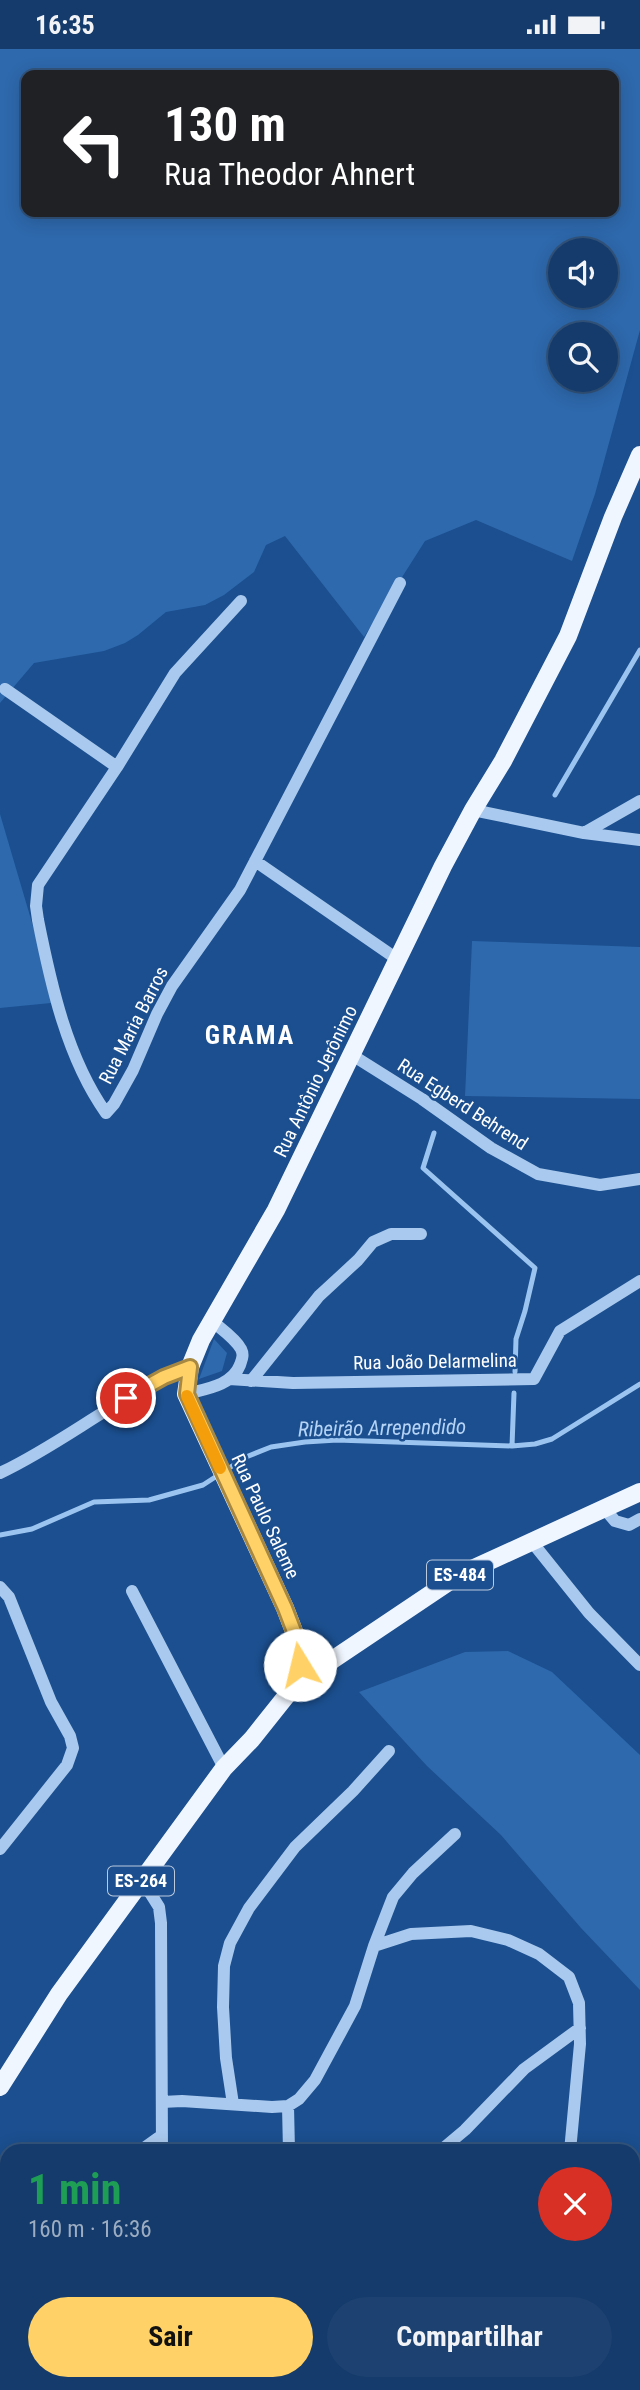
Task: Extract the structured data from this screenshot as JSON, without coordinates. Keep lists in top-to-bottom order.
{
  "streets": {
    "main road": [
      "Rua Antônio Jerônimo",
      "Rua Paulo Saleme",
      "ES-484",
      "ES-264"
    ],
    "street": ["Rua Maria Barros", "Rua Egberd Behrend", "Rua João Delarmelina"]
  },
  "crossings": [
    ["Rua Antônio Jerônimo", "Rua Egberd Behrend"],
    ["Rua Paulo Saleme", "ES-484"],
    ["Rua Paulo Saleme", "ES-264"],
    ["ES-484", "ES-264"]
  ],
  "districts": ["GRAMA"],
  "water": ["Ribeirão Arrependido"],
  "page": {
    "status": "16:35",
    "turn": ["130 m", "Rua Theodor Ahnert"],
    "heading": ["1 min", "160 m · 16:36"],
    "buttons": ["Sair", "Compartilhar"]
  }
}
